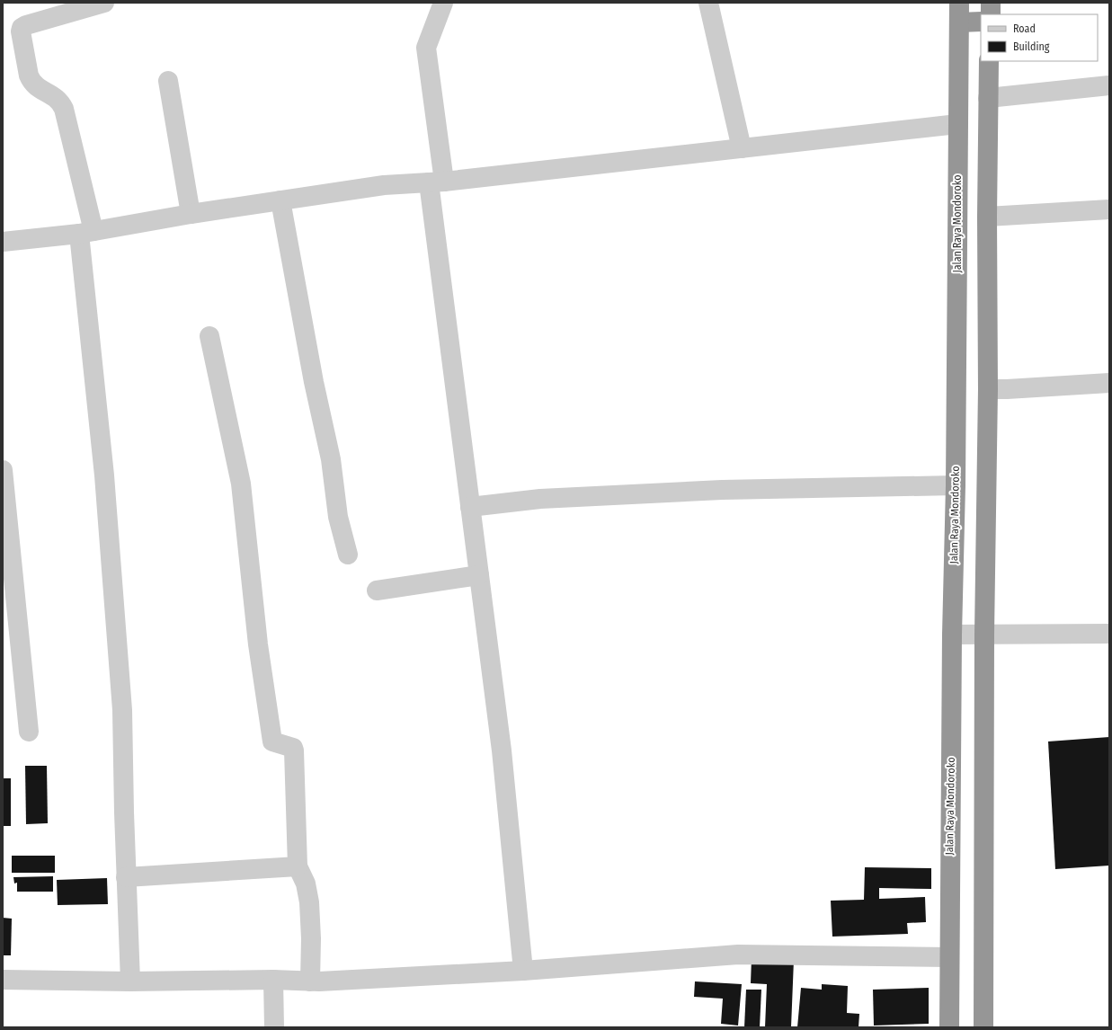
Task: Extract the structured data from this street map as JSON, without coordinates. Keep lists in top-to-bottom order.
{
  "streets": {
    "highway": ["Jalan Raya Mondoroko"]
  },
  "legend": ["Road", "Building"]
}
